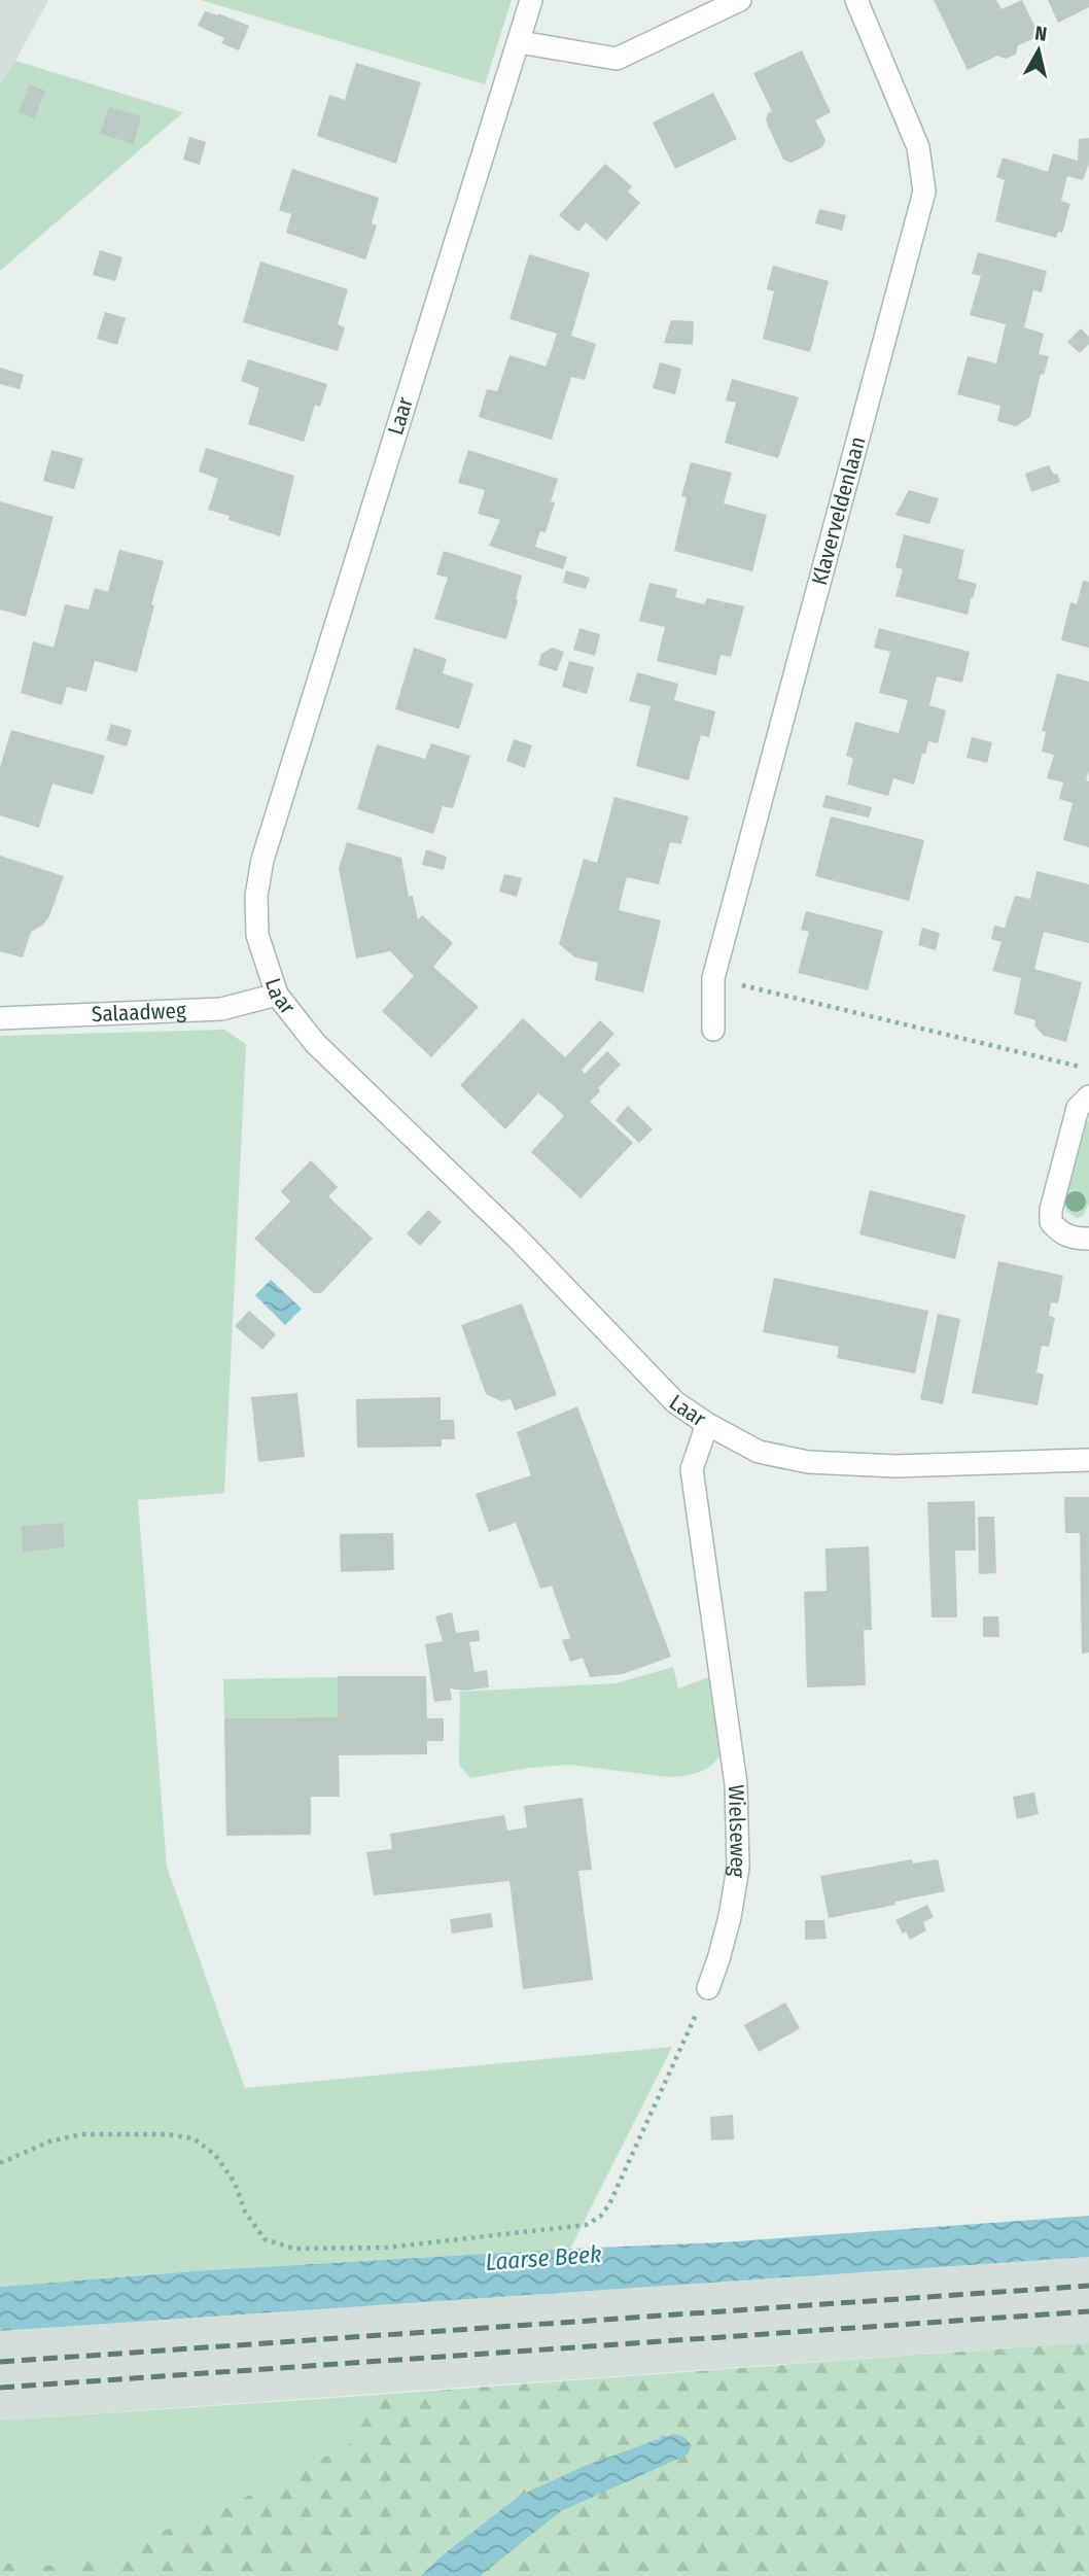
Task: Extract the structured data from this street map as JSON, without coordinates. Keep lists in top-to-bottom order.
{
  "streets": {
    "street": [
      "Laar",
      "Klaverveldenlaan",
      "Salaadweg",
      "Wielseweg"
    ]
  },
  "crossings": [
    ["Laar", "Salaadweg"],
    ["Laar", "Wielseweg"]
  ],
  "water": ["Laarse Beek"],
  "north": "top"
}
